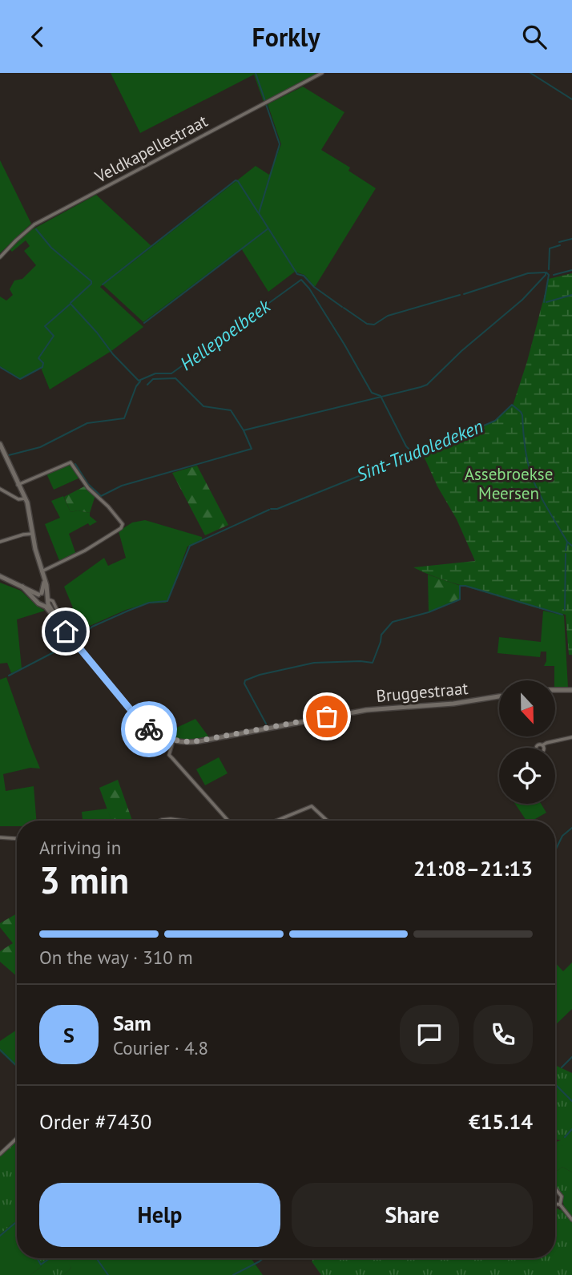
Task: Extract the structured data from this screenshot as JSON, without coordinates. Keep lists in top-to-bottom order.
{
  "streets": {
    "main road": ["Bruggestraat"],
    "street": ["Veldkapellestraat"]
  },
  "water": ["Hellepoelbeek", "Sint-Trudoledeken"],
  "parks": ["Assebroekse Meersen"],
  "north": "bottom",
  "page": {
    "header": "Forkly",
    "heading": ["3 min", "Arriving in", "21:08–21:13"],
    "panel": [
      "Sam",
      "Courier · 4.8",
      "Order #7430",
      "€15.14"
    ],
    "bar": "On the way · 310 m",
    "round": "S",
    "buttons": ["Help", "Share"]
  }
}
